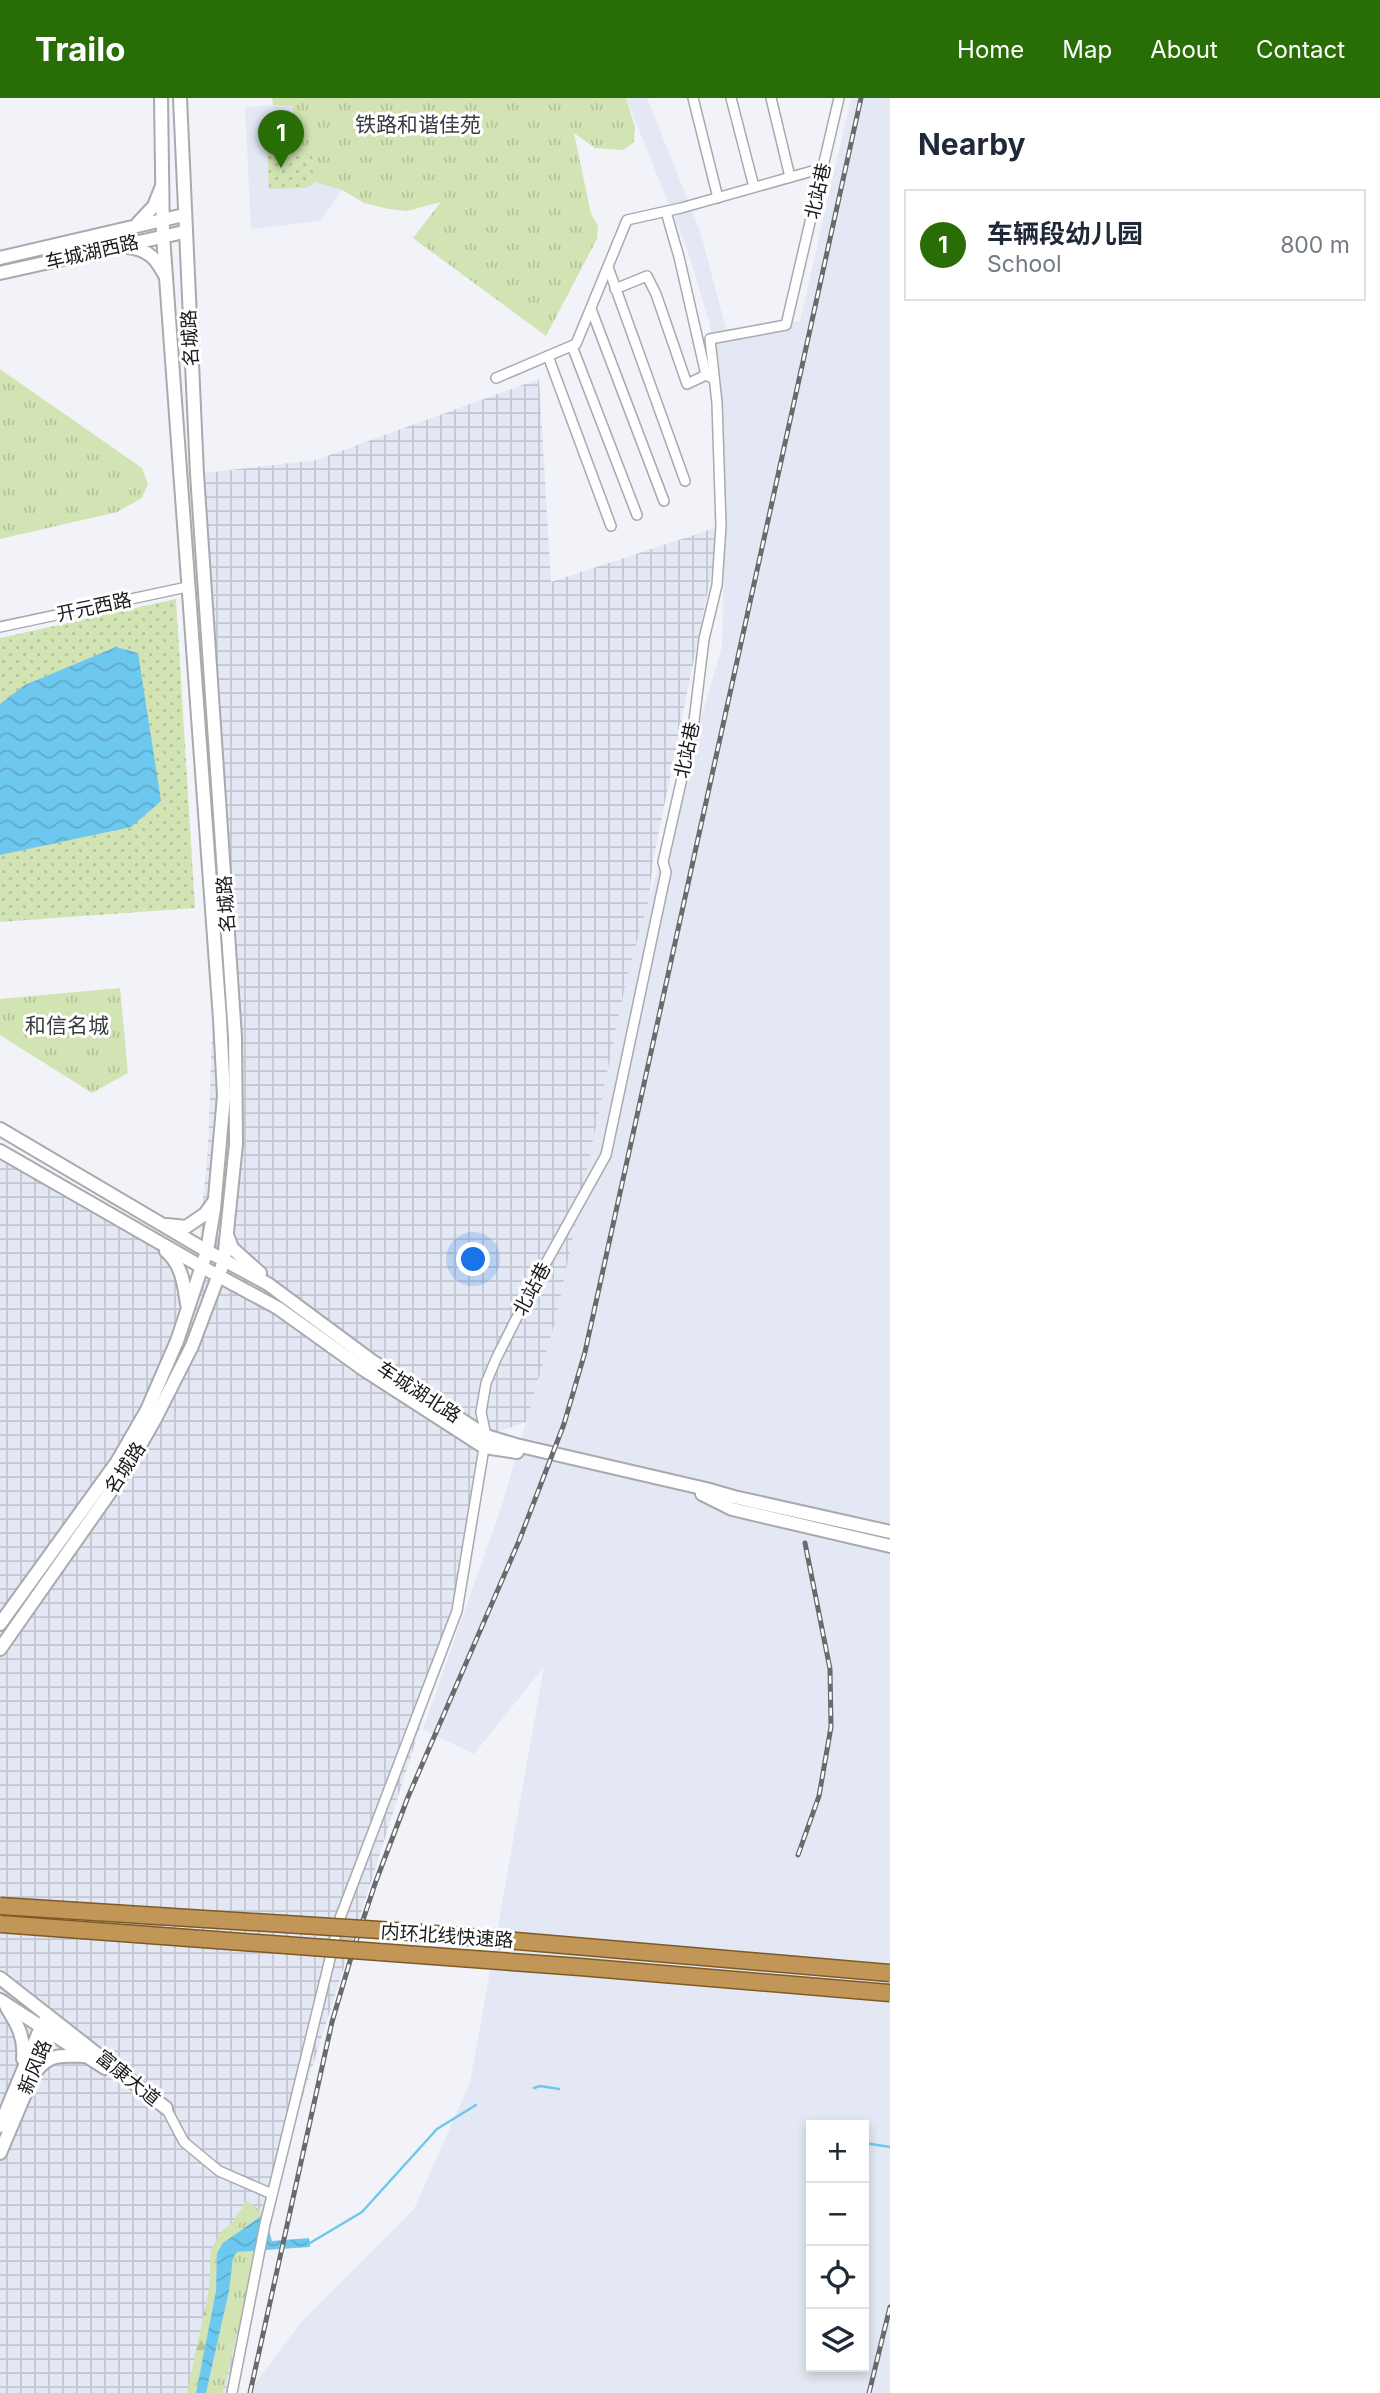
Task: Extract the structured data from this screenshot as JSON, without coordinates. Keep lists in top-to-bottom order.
{
  "streets": {
    "highway": ["内环北线快速路"],
    "main road": [
      "车城湖西路",
      "名城路",
      "车城湖北路",
      "新风路",
      "富康大道"
    ],
    "street": ["北站巷", "开元西路"]
  },
  "crossings": [
    ["北站巷", "车城湖北路"],
    ["车城湖西路", "名城路"],
    ["名城路", "开元西路"],
    ["名城路", "车城湖北路"],
    ["新风路", "富康大道"]
  ],
  "districts": ["铁路和谐佳苑", "和信名城"],
  "page": {
    "header": "Trailo",
    "nav": [
      "Home",
      "Map",
      "About",
      "Contact"
    ],
    "heading": "Nearby",
    "pins": "1",
    "list": [
      {
        "mark": "1",
        "name": "车辆段幼儿园",
        "note": "School",
        "value": "800 m"
      }
    ],
    "map_buttons": ["+", "−"]
  }
}
